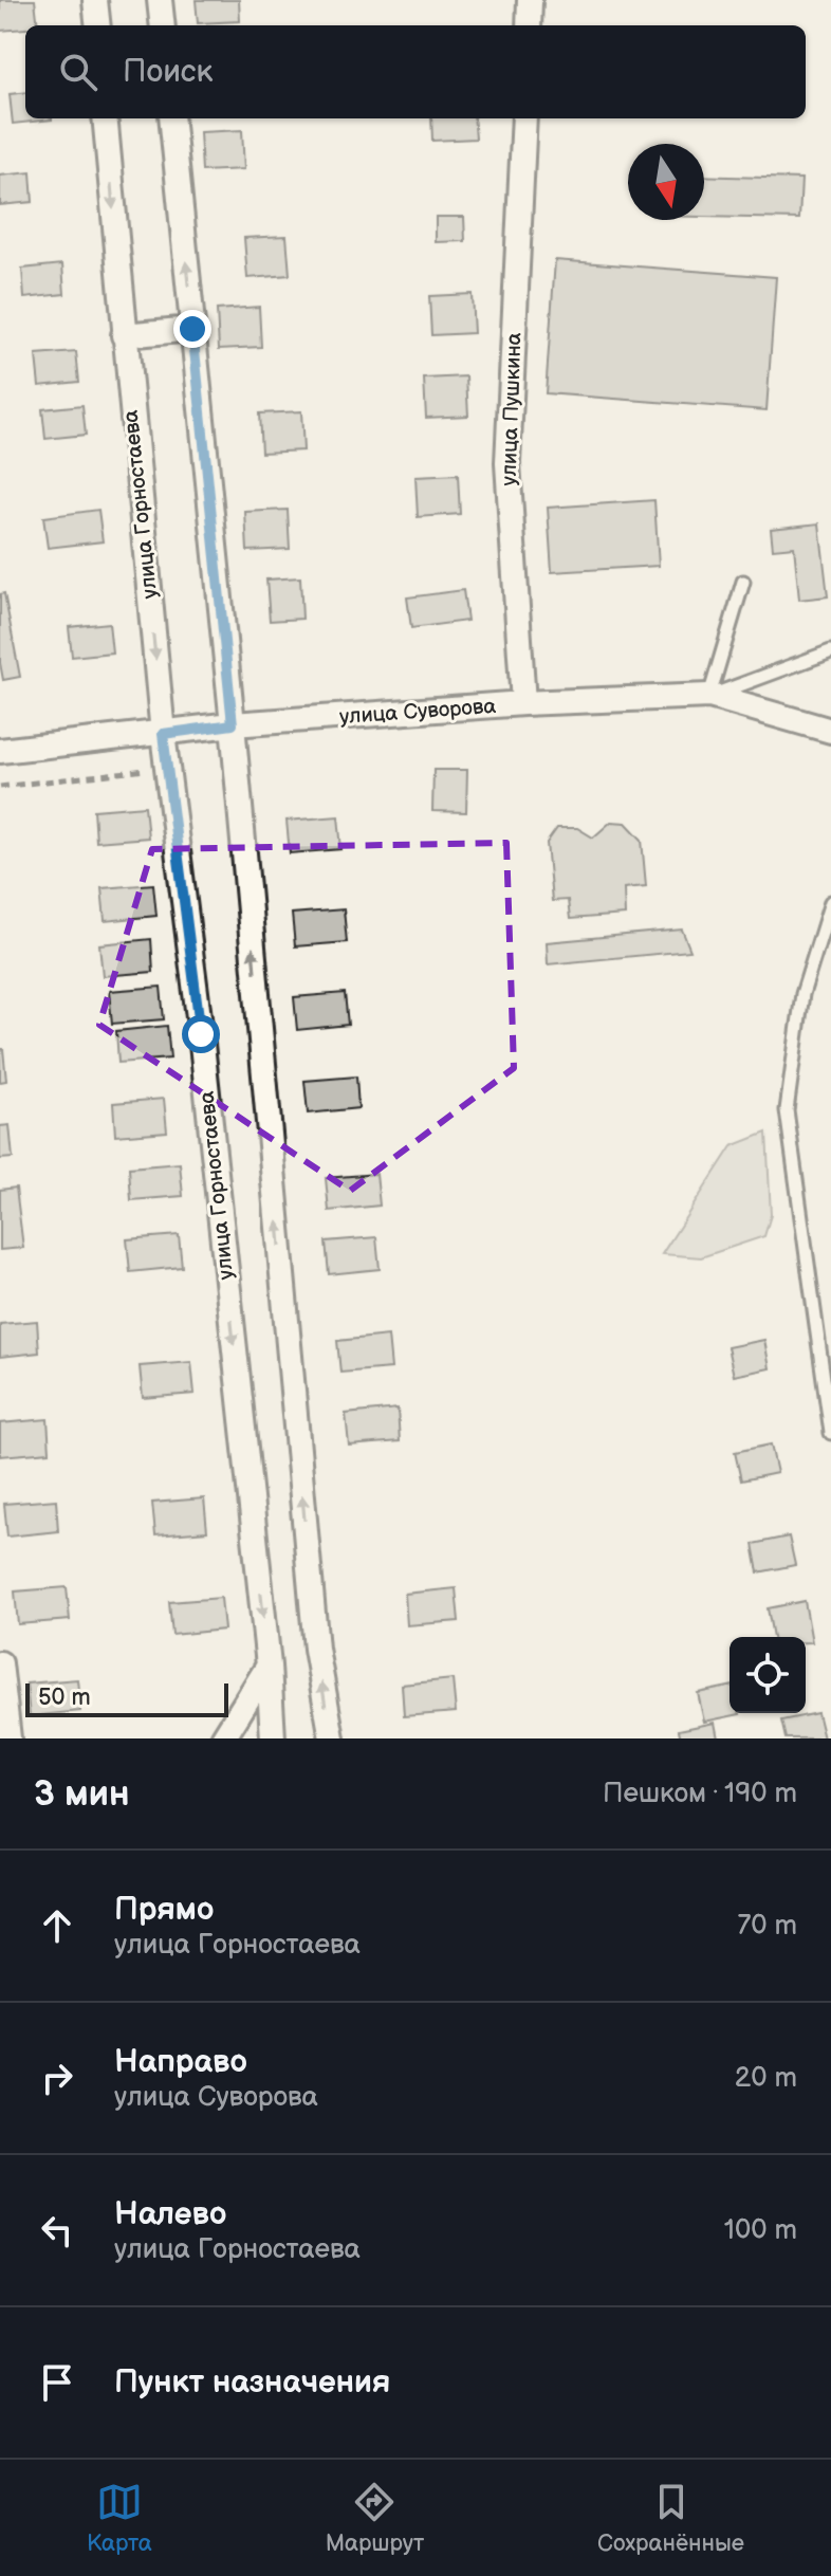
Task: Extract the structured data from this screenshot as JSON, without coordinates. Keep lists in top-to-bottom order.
{
  "streets": {
    "street": ["улица Пушкина", "улица Горностаева", "улица Суворова"]
  },
  "crossings": [
    ["улица Пушкина", "улица Суворова"],
    ["улица Горностаева", "улица Суворова"]
  ],
  "scale_bar": "50 m",
  "north": "bottom",
  "page": {
    "search": "Поиск",
    "scale": "50 m",
    "heading": ["3 мин", "Пешком · 190 m"],
    "list": [
      ["Прямо", "улица Горностаева", "70 m"],
      ["Направо", "улица Суворова", "20 m"],
      ["Налево", "улица Горностаева", "100 m"],
      "Пункт назначения"
    ],
    "nav": ["Карта", "Маршрут", "Сохранённые"]
  }
}
